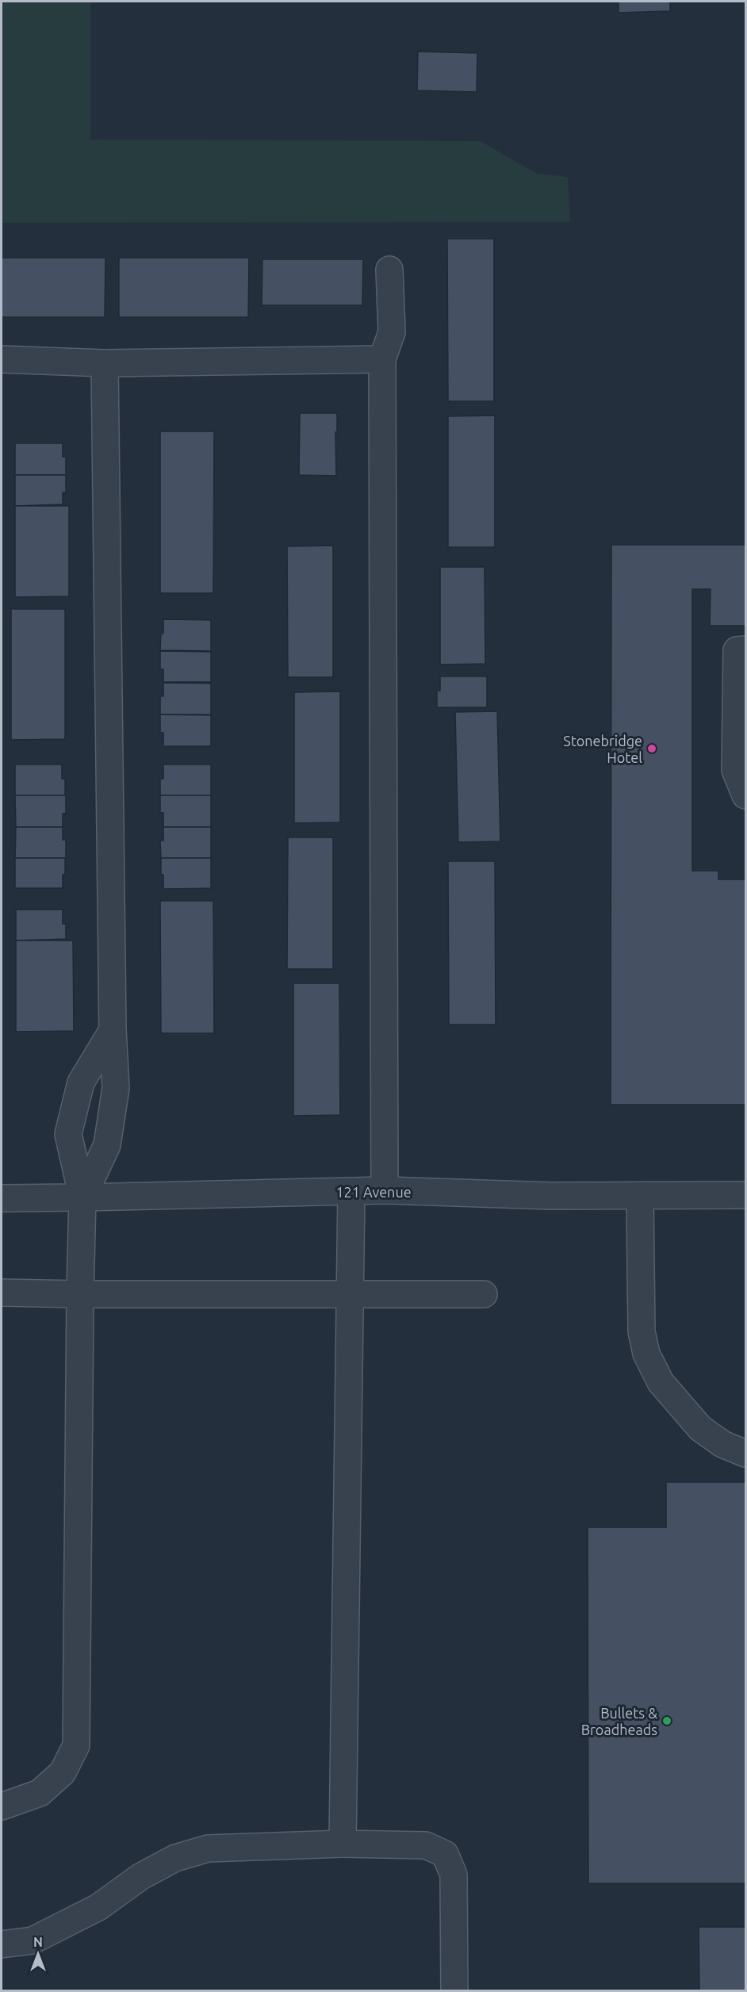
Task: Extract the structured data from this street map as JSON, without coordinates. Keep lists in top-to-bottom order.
{
  "streets": {
    "street": ["121 Avenue"]
  },
  "places": ["Stonebridge Hotel", "Bullets & Broadheads"],
  "north": "top"
}
